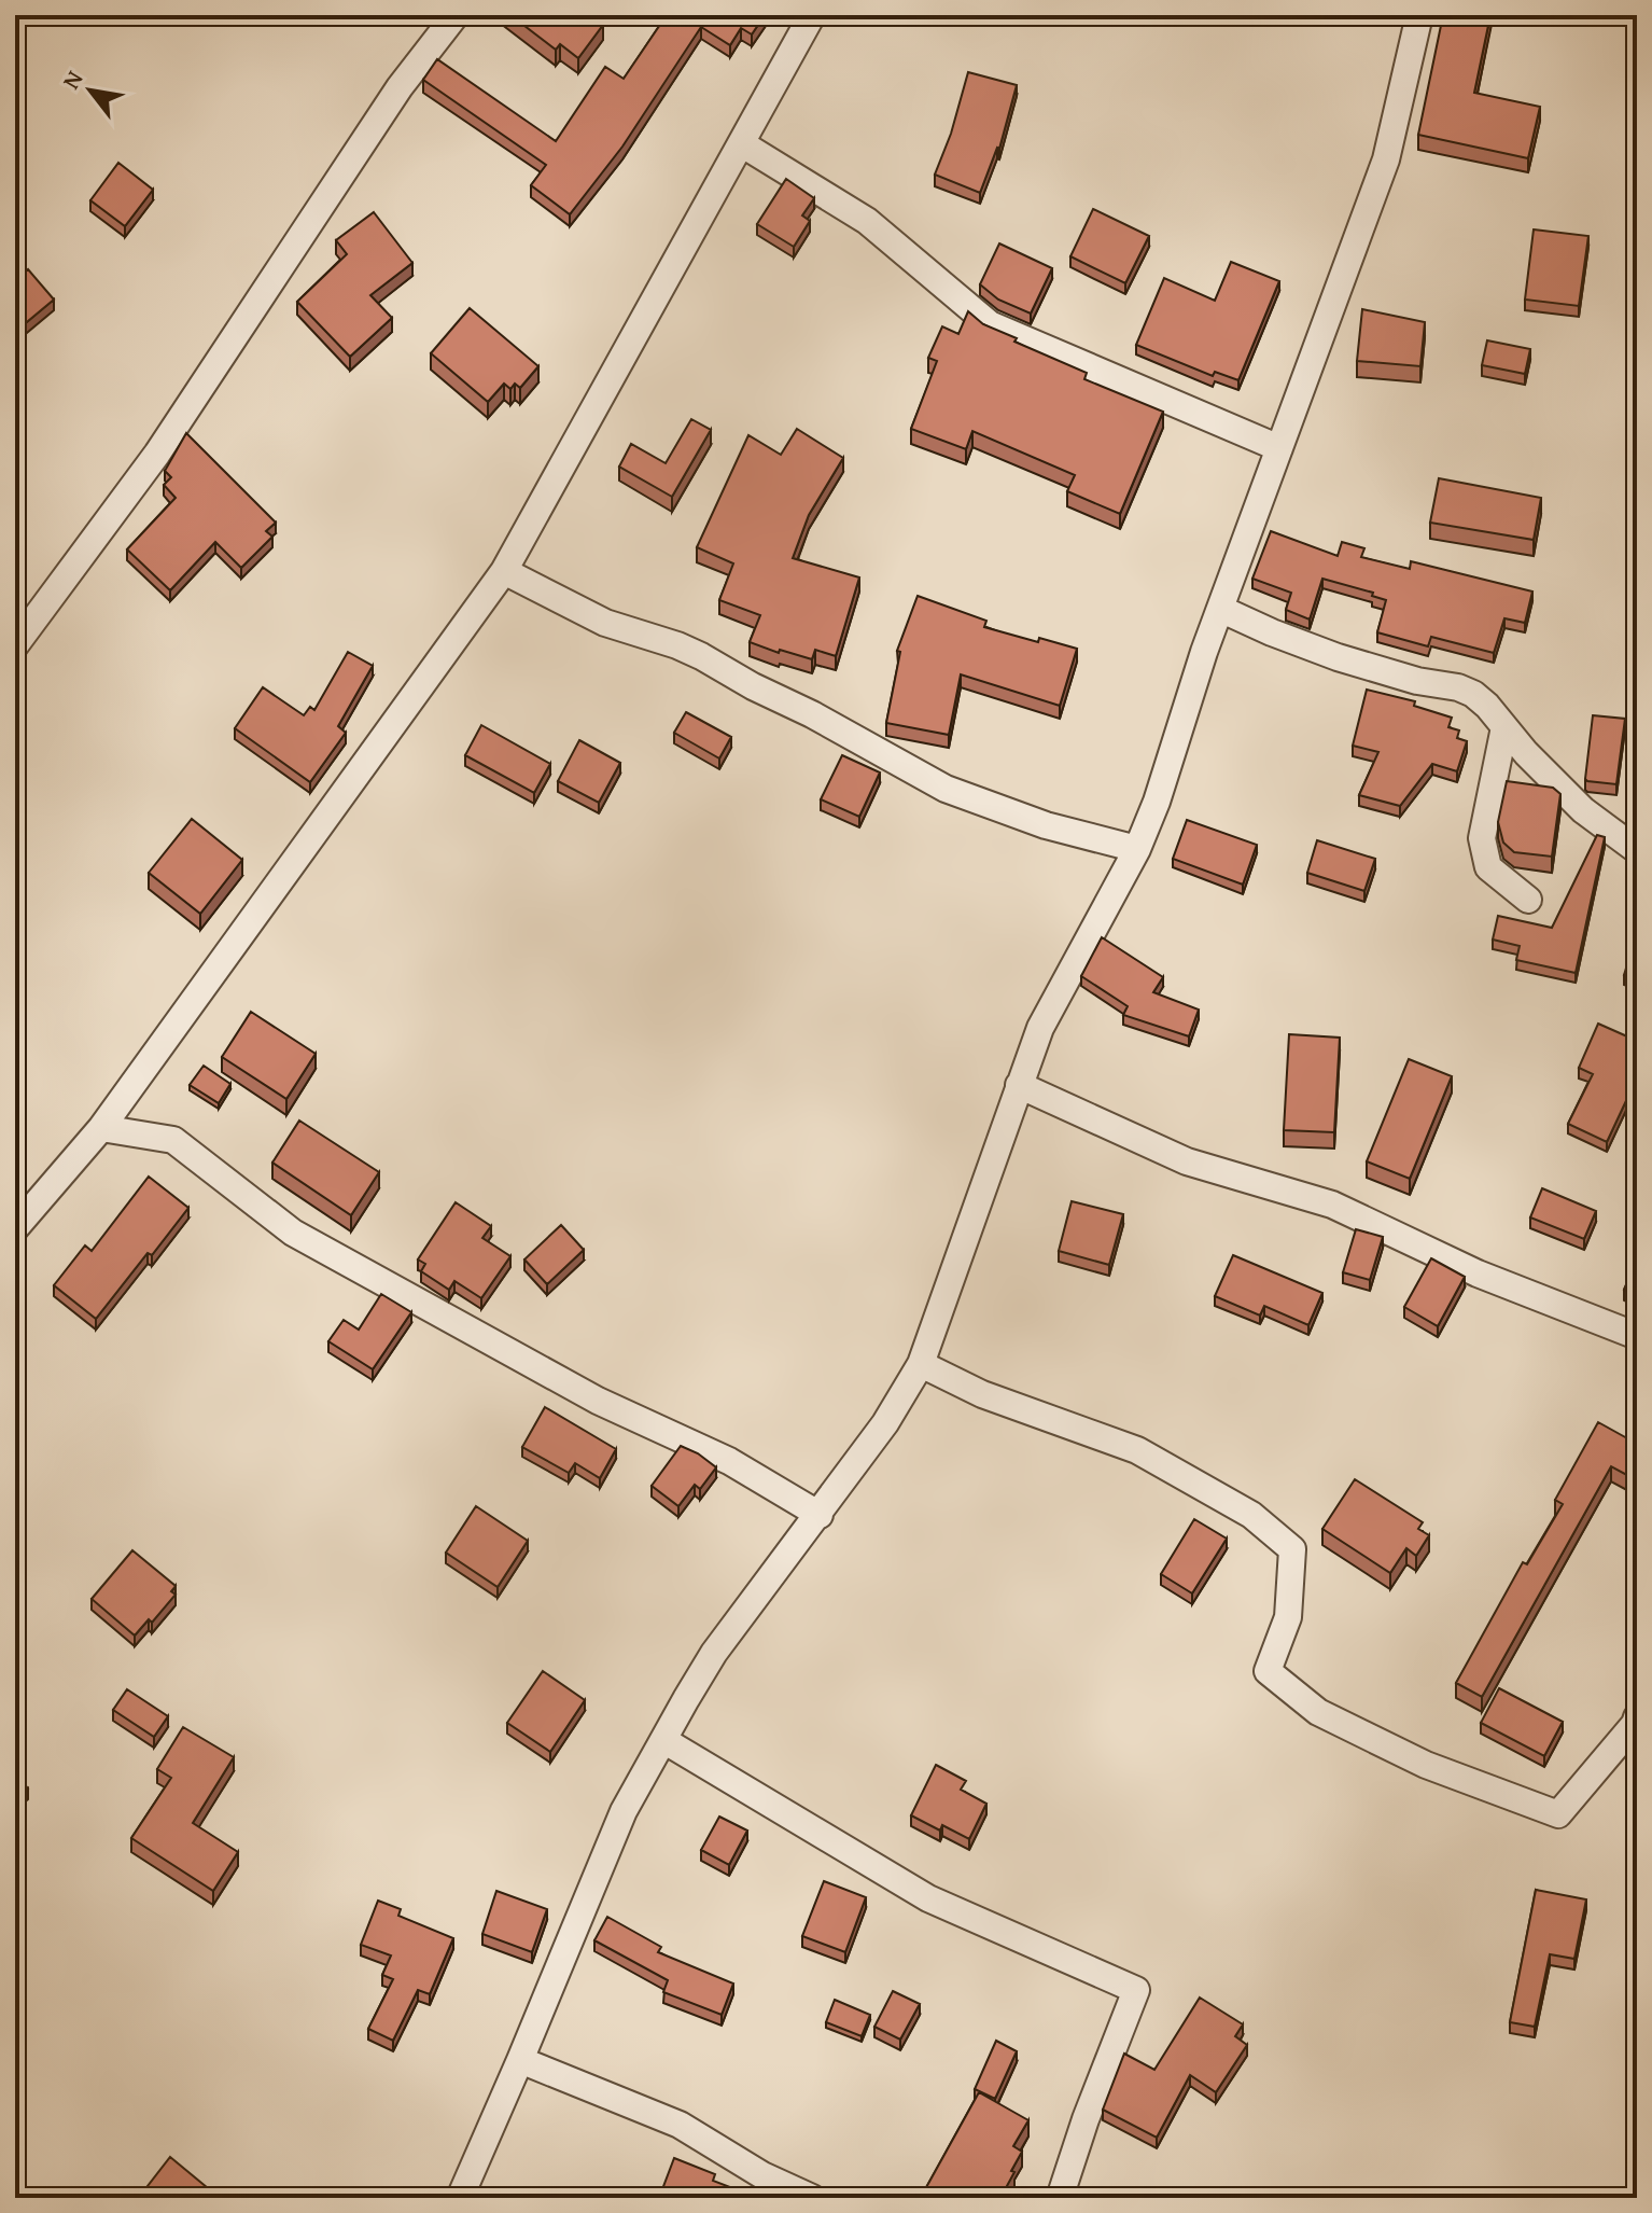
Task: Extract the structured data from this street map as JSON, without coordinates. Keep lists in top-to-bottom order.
{
  "north": "top left"
}
